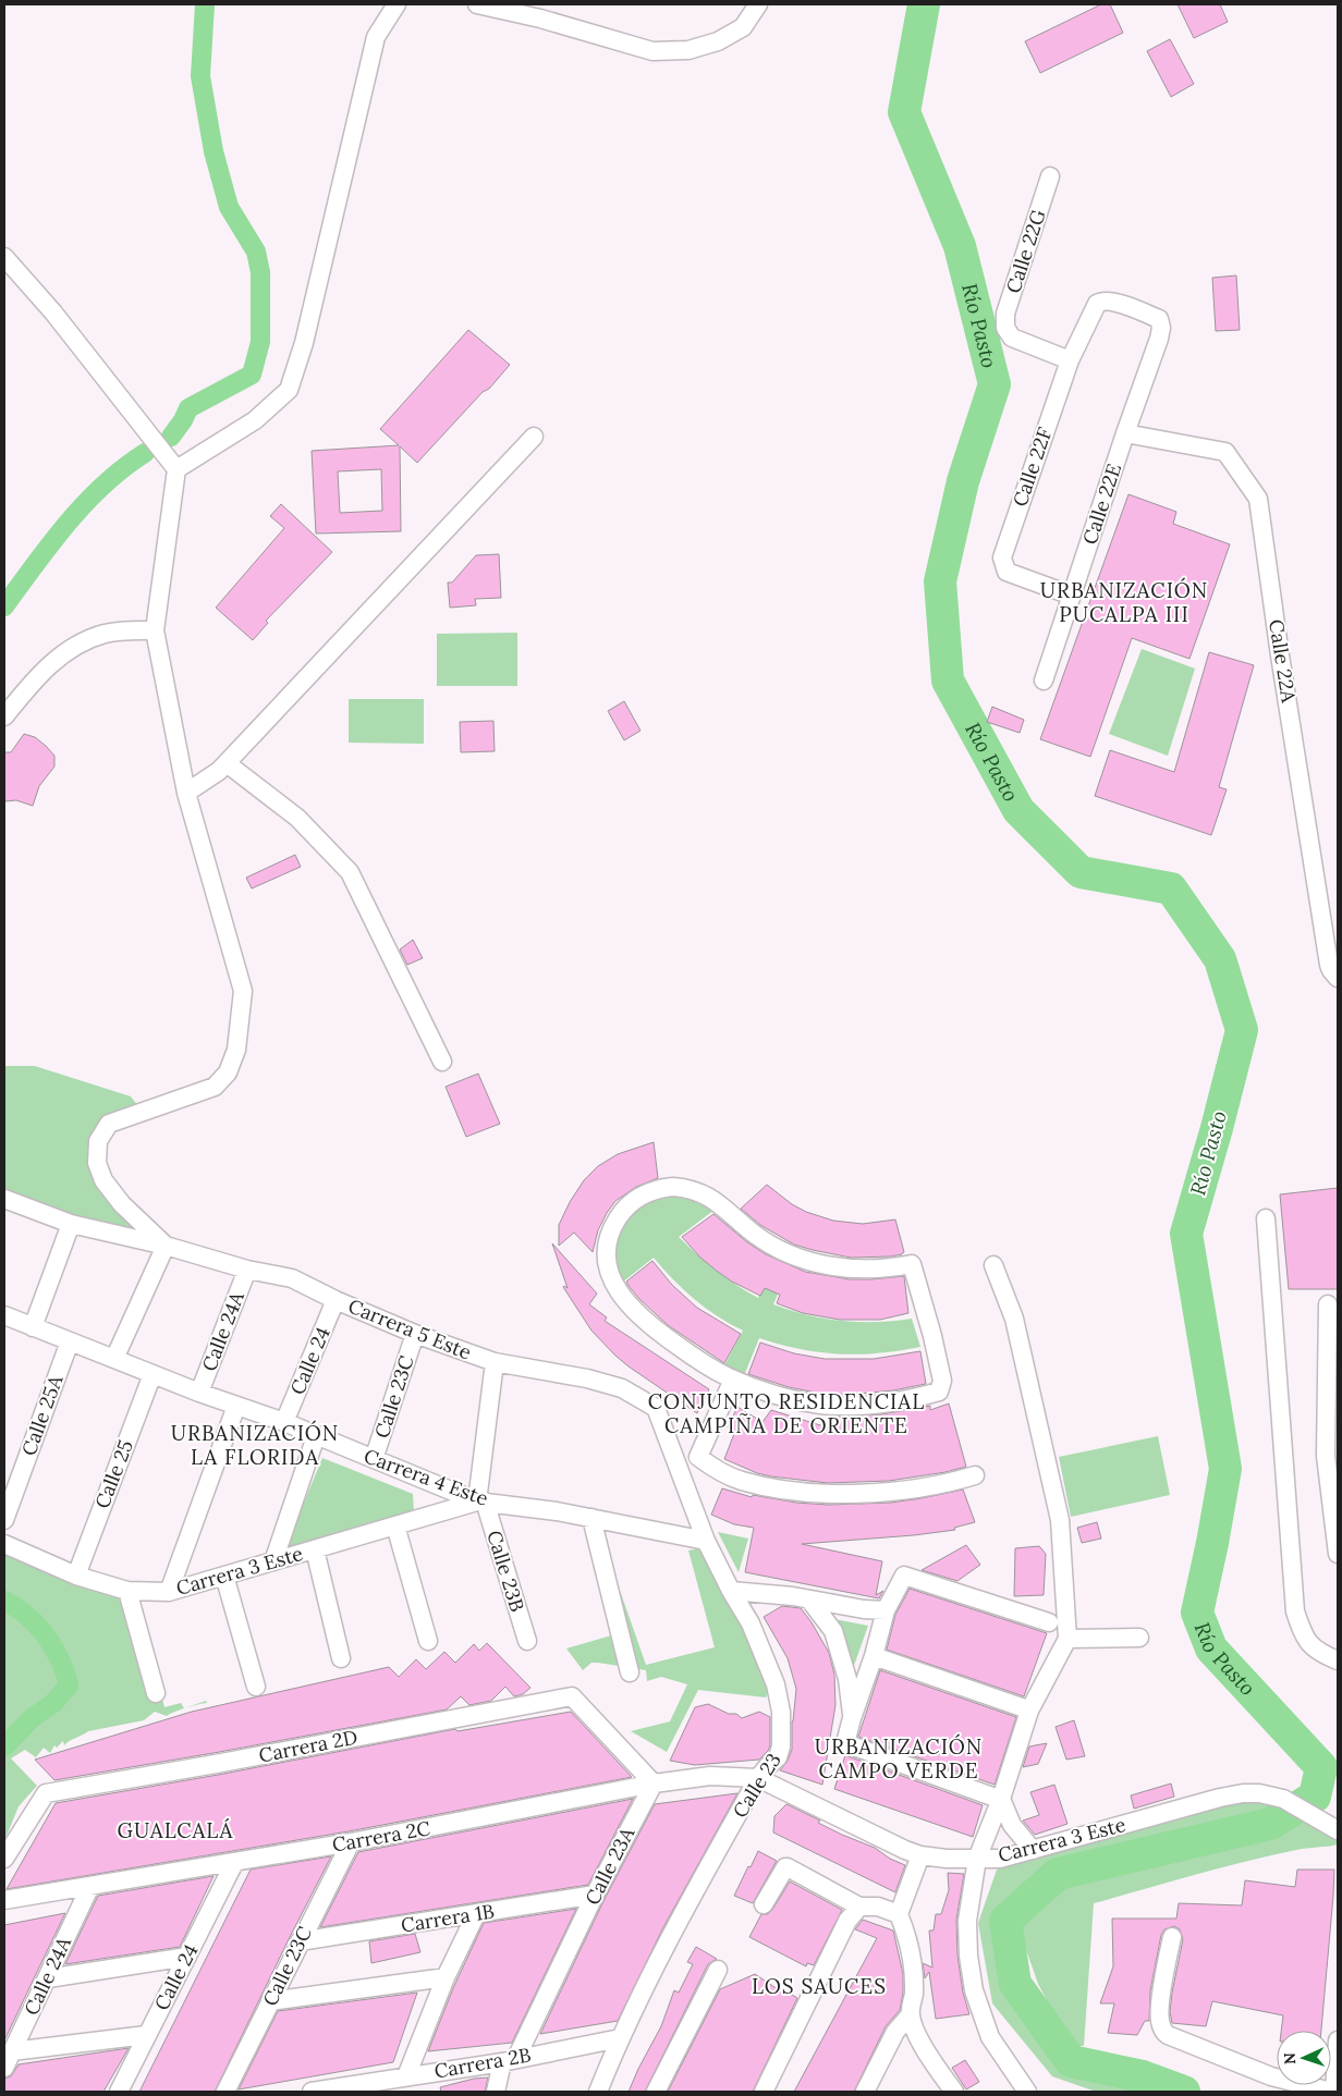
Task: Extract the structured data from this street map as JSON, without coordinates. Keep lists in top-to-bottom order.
{
  "streets": {
    "street": [
      "Calle 22G",
      "Calle 22F",
      "Calle 22E",
      "Calle 22A",
      "Carrera 5 Este",
      "Calle 24A",
      "Calle 24",
      "Calle 23C",
      "Calle 25A",
      "Calle 25",
      "Carrera 4 Este",
      "Carrera 3 Este",
      "Calle 23B",
      "Carrera 2D",
      "Calle 23",
      "Carrera 2C",
      "Calle 23A",
      "Carrera 1B",
      "Carrera 2B"
    ]
  },
  "crossings": [
    ["Calle 22G", "Calle 22F"],
    ["Calle 22F", "Calle 22E"],
    ["Calle 22E", "Calle 22A"],
    ["Carrera 5 Este", "Calle 24A"],
    ["Carrera 5 Este", "Calle 24"],
    ["Carrera 5 Este", "Calle 23C"],
    ["Carrera 5 Este", "Calle 23B"],
    ["Carrera 5 Este", "Calle 23"],
    ["Calle 24A", "Carrera 4 Este"],
    ["Calle 24A", "Carrera 2C"],
    ["Calle 24", "Carrera 4 Este"],
    ["Calle 24", "Carrera 2C"],
    ["Calle 23C", "Carrera 4 Este"],
    ["Calle 23C", "Carrera 2C"],
    ["Calle 23C", "Carrera 1B"],
    ["Calle 25A", "Carrera 4 Este"],
    ["Calle 25", "Carrera 4 Este"],
    ["Calle 25", "Carrera 3 Este"],
    ["Carrera 4 Este", "Carrera 3 Este"],
    ["Carrera 4 Este", "Calle 23B"],
    ["Carrera 4 Este", "Calle 23"],
    ["Carrera 3 Este", "Calle 23B"],
    ["Carrera 3 Este", "Calle 23"],
    ["Carrera 3 Este", "Carrera 2C"],
    ["Carrera 2D", "Carrera 2C"],
    ["Carrera 2D", "Calle 23A"],
    ["Calle 23", "Carrera 2C"],
    ["Calle 23", "Carrera 2B"],
    ["Carrera 2C", "Calle 23A"],
    ["Calle 23A", "Carrera 1B"],
    ["Calle 23A", "Carrera 2B"]
  ],
  "districts": [
    "URBANIZACIÓN PUCALPA III",
    "CONJUNTO RESIDENCIAL CAMPIÑA DE ORIENTE",
    "URBANIZACIÓN LA FLORIDA",
    "URBANIZACIÓN CAMPO VERDE",
    "GUALCALÁ",
    "LOS SAUCES"
  ],
  "water": ["Río Pasto"],
  "north": "left"
}
